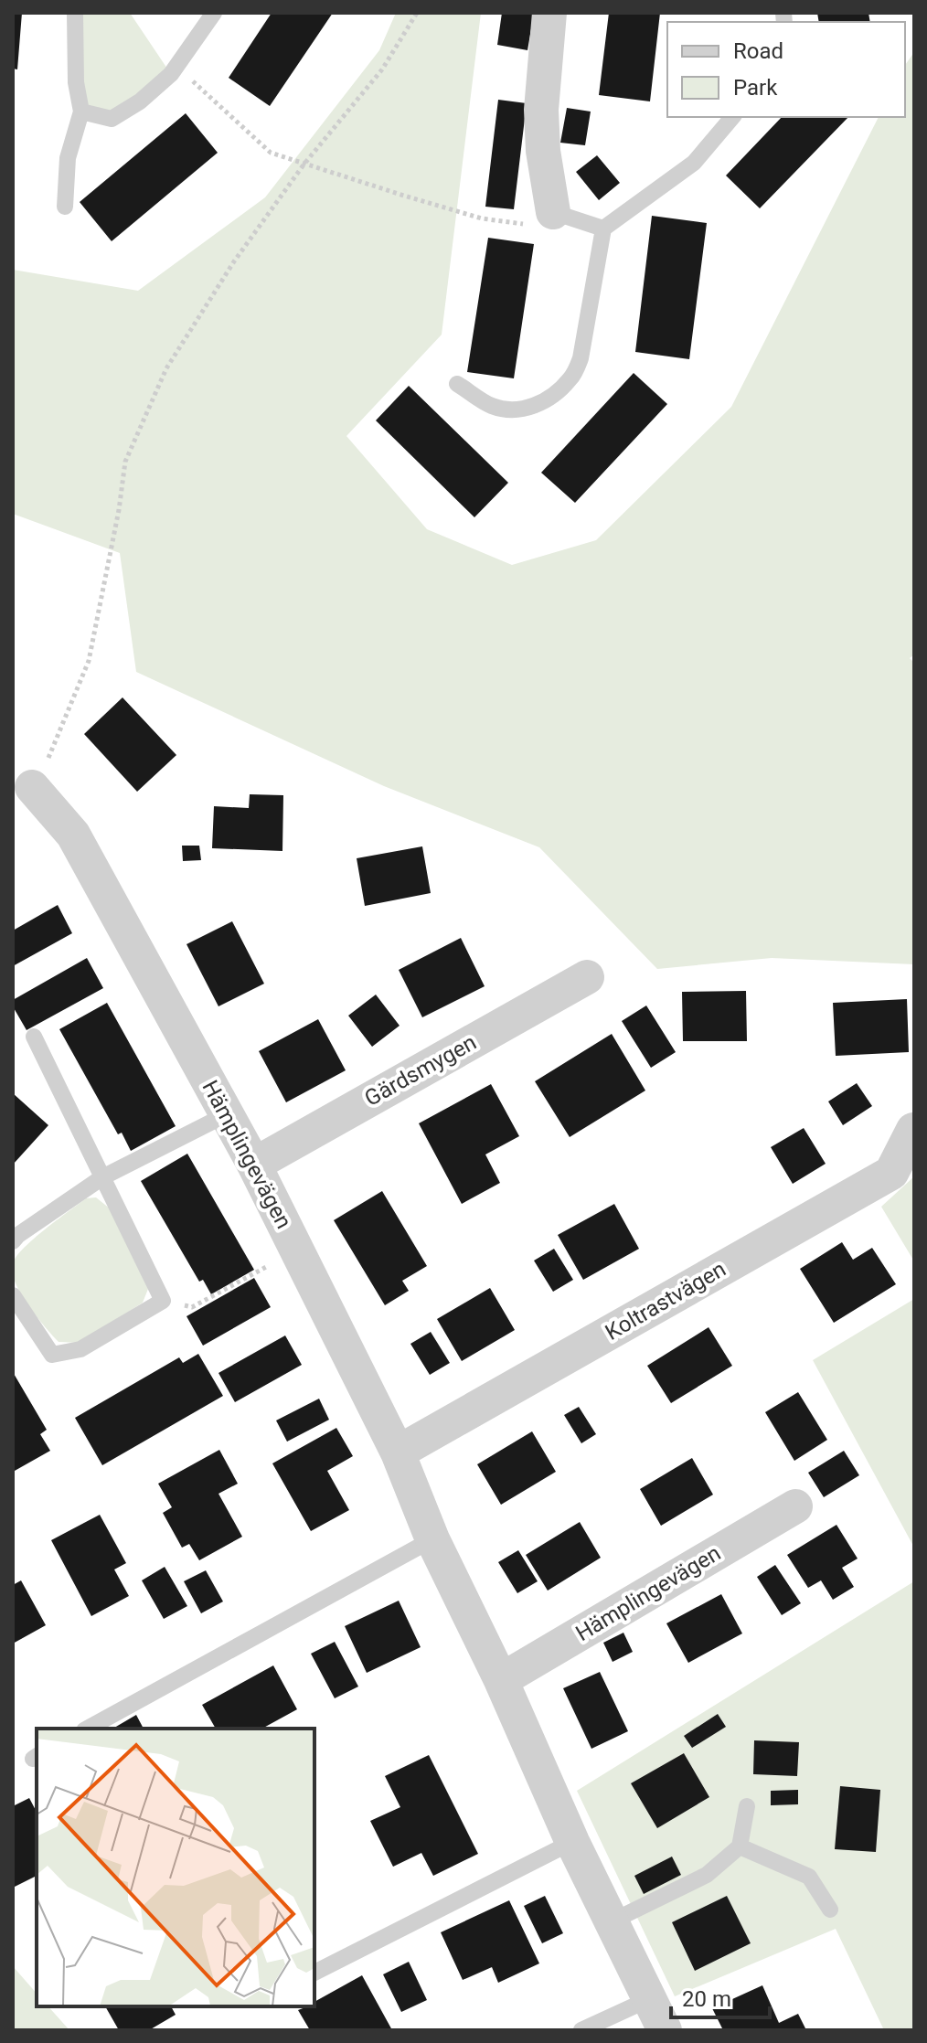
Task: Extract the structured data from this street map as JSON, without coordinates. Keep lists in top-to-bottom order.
{
  "streets": {
    "street": ["Gärdsmygen", "Hämplingevägen", "Koltrastvägen"]
  },
  "crossings": [
    ["Gärdsmygen", "Hämplingevägen"],
    ["Hämplingevägen", "Koltrastvägen"]
  ],
  "legend": ["Road", "Park"],
  "scale_bar": "20 m"
}
